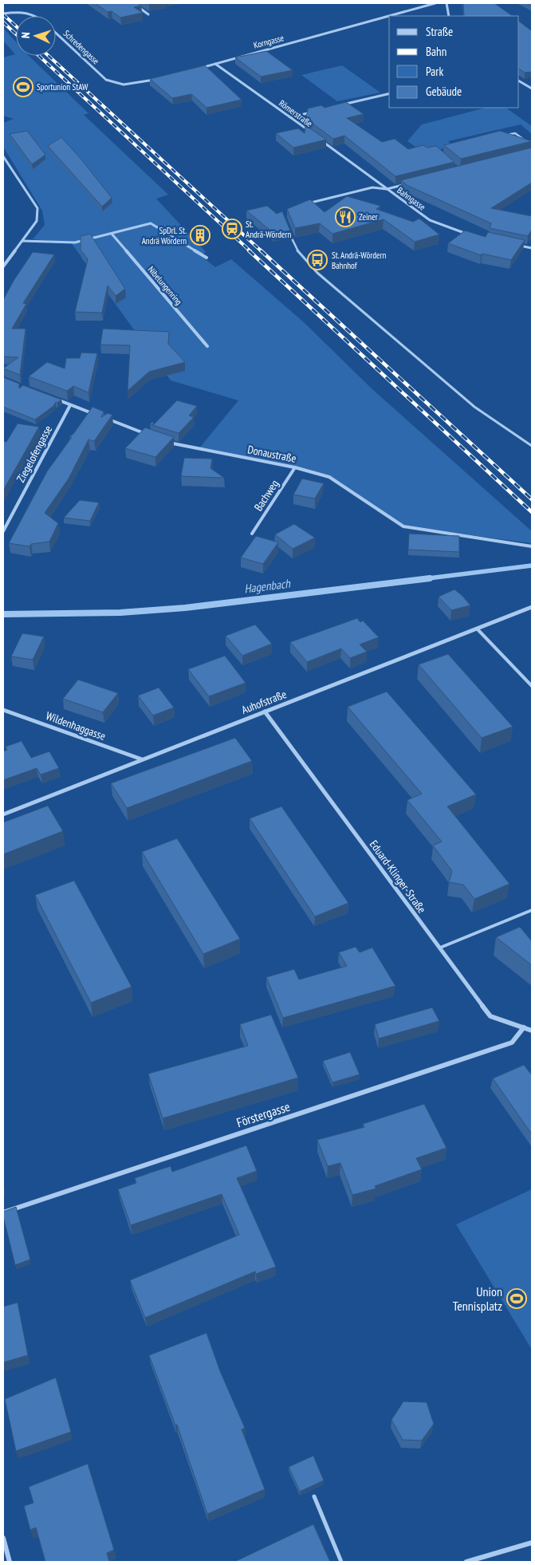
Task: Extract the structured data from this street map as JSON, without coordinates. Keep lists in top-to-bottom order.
{
  "streets": {
    "street": [
      "Korngasse",
      "Schredengasse",
      "Römerstraße",
      "Bahngasse",
      "Nibelungenring",
      "Ziegelofengasse",
      "Donaustraße",
      "Bachweg",
      "Auhofstraße",
      "Wildenhaggasse",
      "Eduard-Klinger-Straße",
      "Förstergasse"
    ]
  },
  "crossings": [
    ["Korngasse", "Römerstraße"],
    ["Römerstraße", "Bahngasse"],
    ["Donaustraße", "Bachweg"],
    ["Auhofstraße", "Wildenhaggasse"],
    ["Auhofstraße", "Eduard-Klinger-Straße"],
    ["Eduard-Klinger-Straße", "Förstergasse"]
  ],
  "water": ["Hagenbach"],
  "places": {
    "sports": ["Sportunion StAW", "Union Tennisplatz"],
    "restaurant": ["Zeiner"],
    "station": ["St. Andrä-Wördern"],
    "building": ["SpDrL St. Andrä Wördern"],
    "bus stop": ["St. Andrä-Wördern Bahnhof"]
  },
  "legend": [
    "Straße",
    "Bahn",
    "Park",
    "Gebäude"
  ],
  "north": "left"
}
